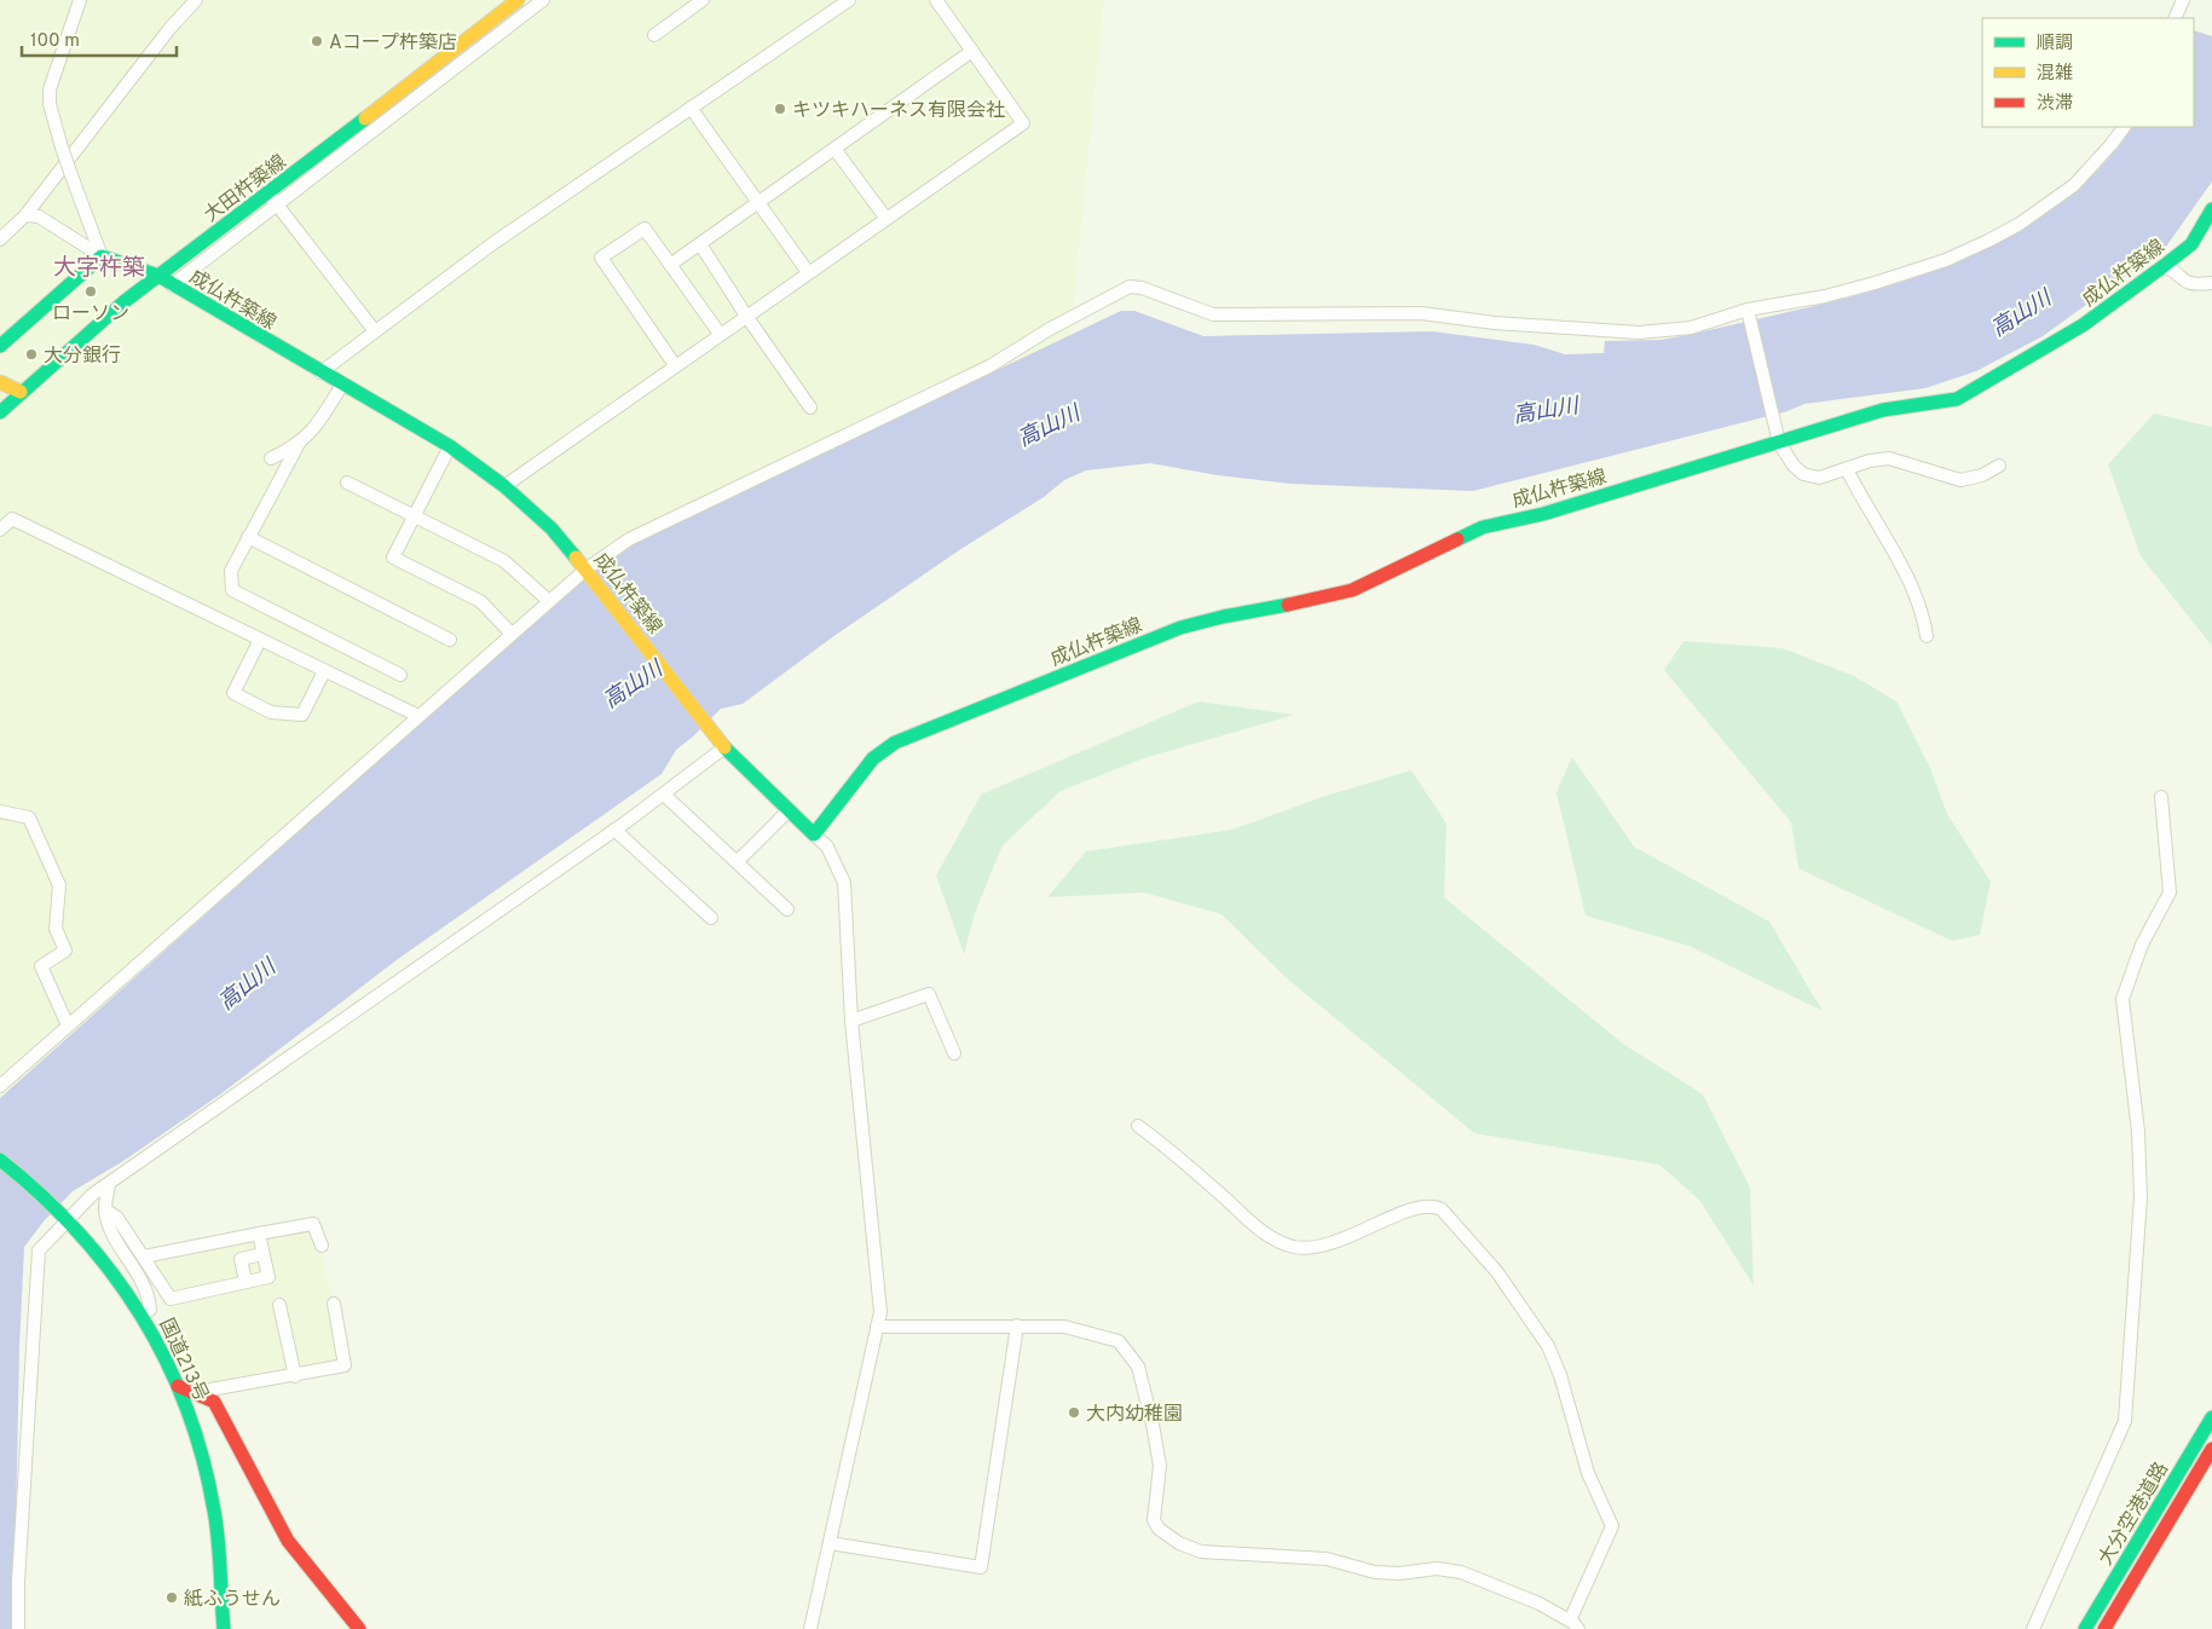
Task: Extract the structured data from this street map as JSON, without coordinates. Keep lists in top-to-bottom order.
{
  "streets": {
    "main road": [
      "大田杵築線",
      "成仏杵築線",
      "国道213号",
      "大分空港道路"
    ]
  },
  "crossings": [
    ["大田杵築線", "成仏杵築線"]
  ],
  "districts": ["大字杵築"],
  "water": ["高山川"],
  "places": [
    "Aコープ杵築店",
    "キツキハーネス有限会社",
    "ローソン",
    "大分銀行",
    "大内幼稚園",
    "紙ふうせん"
  ],
  "legend": ["順調", "混雑", "渋滞"],
  "scale_bar": "100 m"
}
